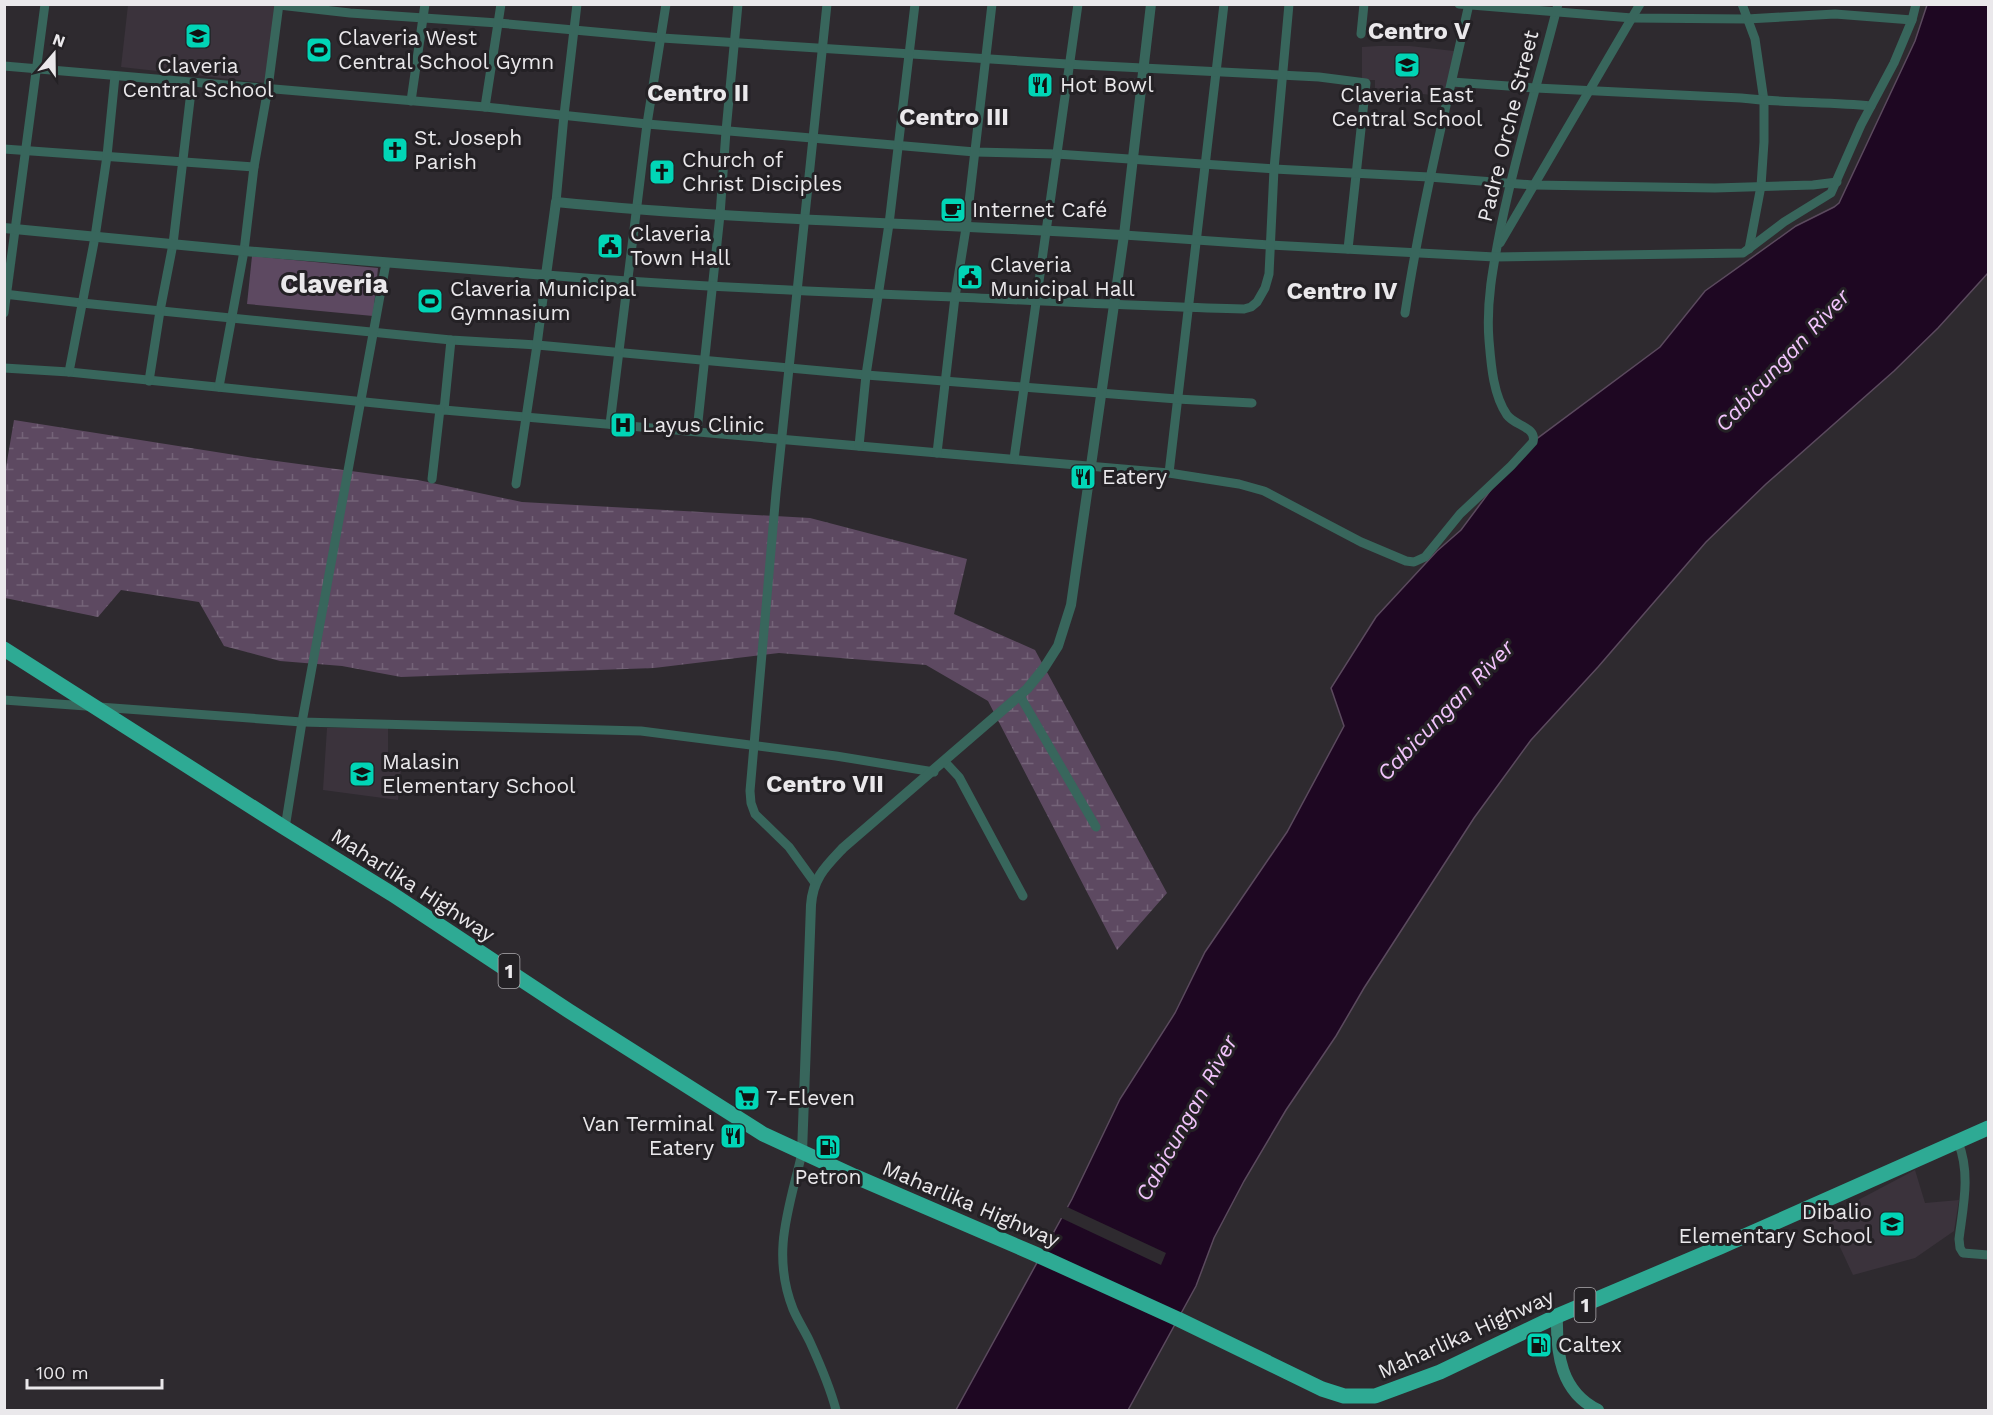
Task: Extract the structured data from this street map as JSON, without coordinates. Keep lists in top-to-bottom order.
{
  "streets": {
    "highway": ["Maharlika Highway", "1"],
    "street": ["Padre Orche Street"]
  },
  "districts": [
    "Centro V",
    "Centro II",
    "Centro III",
    "Claveria",
    "Centro IV",
    "Centro VII"
  ],
  "water": ["Cabicungan River"],
  "places": {
    "school or university": [
      "Claveria Central School",
      "Claveria East Central School",
      "Malasin Elementary School",
      "Dibalio Elementary School"
    ],
    "sports": ["Claveria West Central School Gymn", "Claveria Municipal Gymnasium"],
    "restaurant": ["Hot Bowl", "Eatery", "Van Terminal Eatery"],
    "church": ["St. Joseph Parish", "Church of Christ Disciples"],
    "cafe": ["Internet Café"],
    "public building": ["Claveria Town Hall", "Claveria Municipal Hall"],
    "hospital": ["Layus Clinic"],
    "supermarket": ["7-Eleven"],
    "fuel station": ["Petron", "Caltex"]
  },
  "scale_bar": "100 m",
  "north": "top"
}
